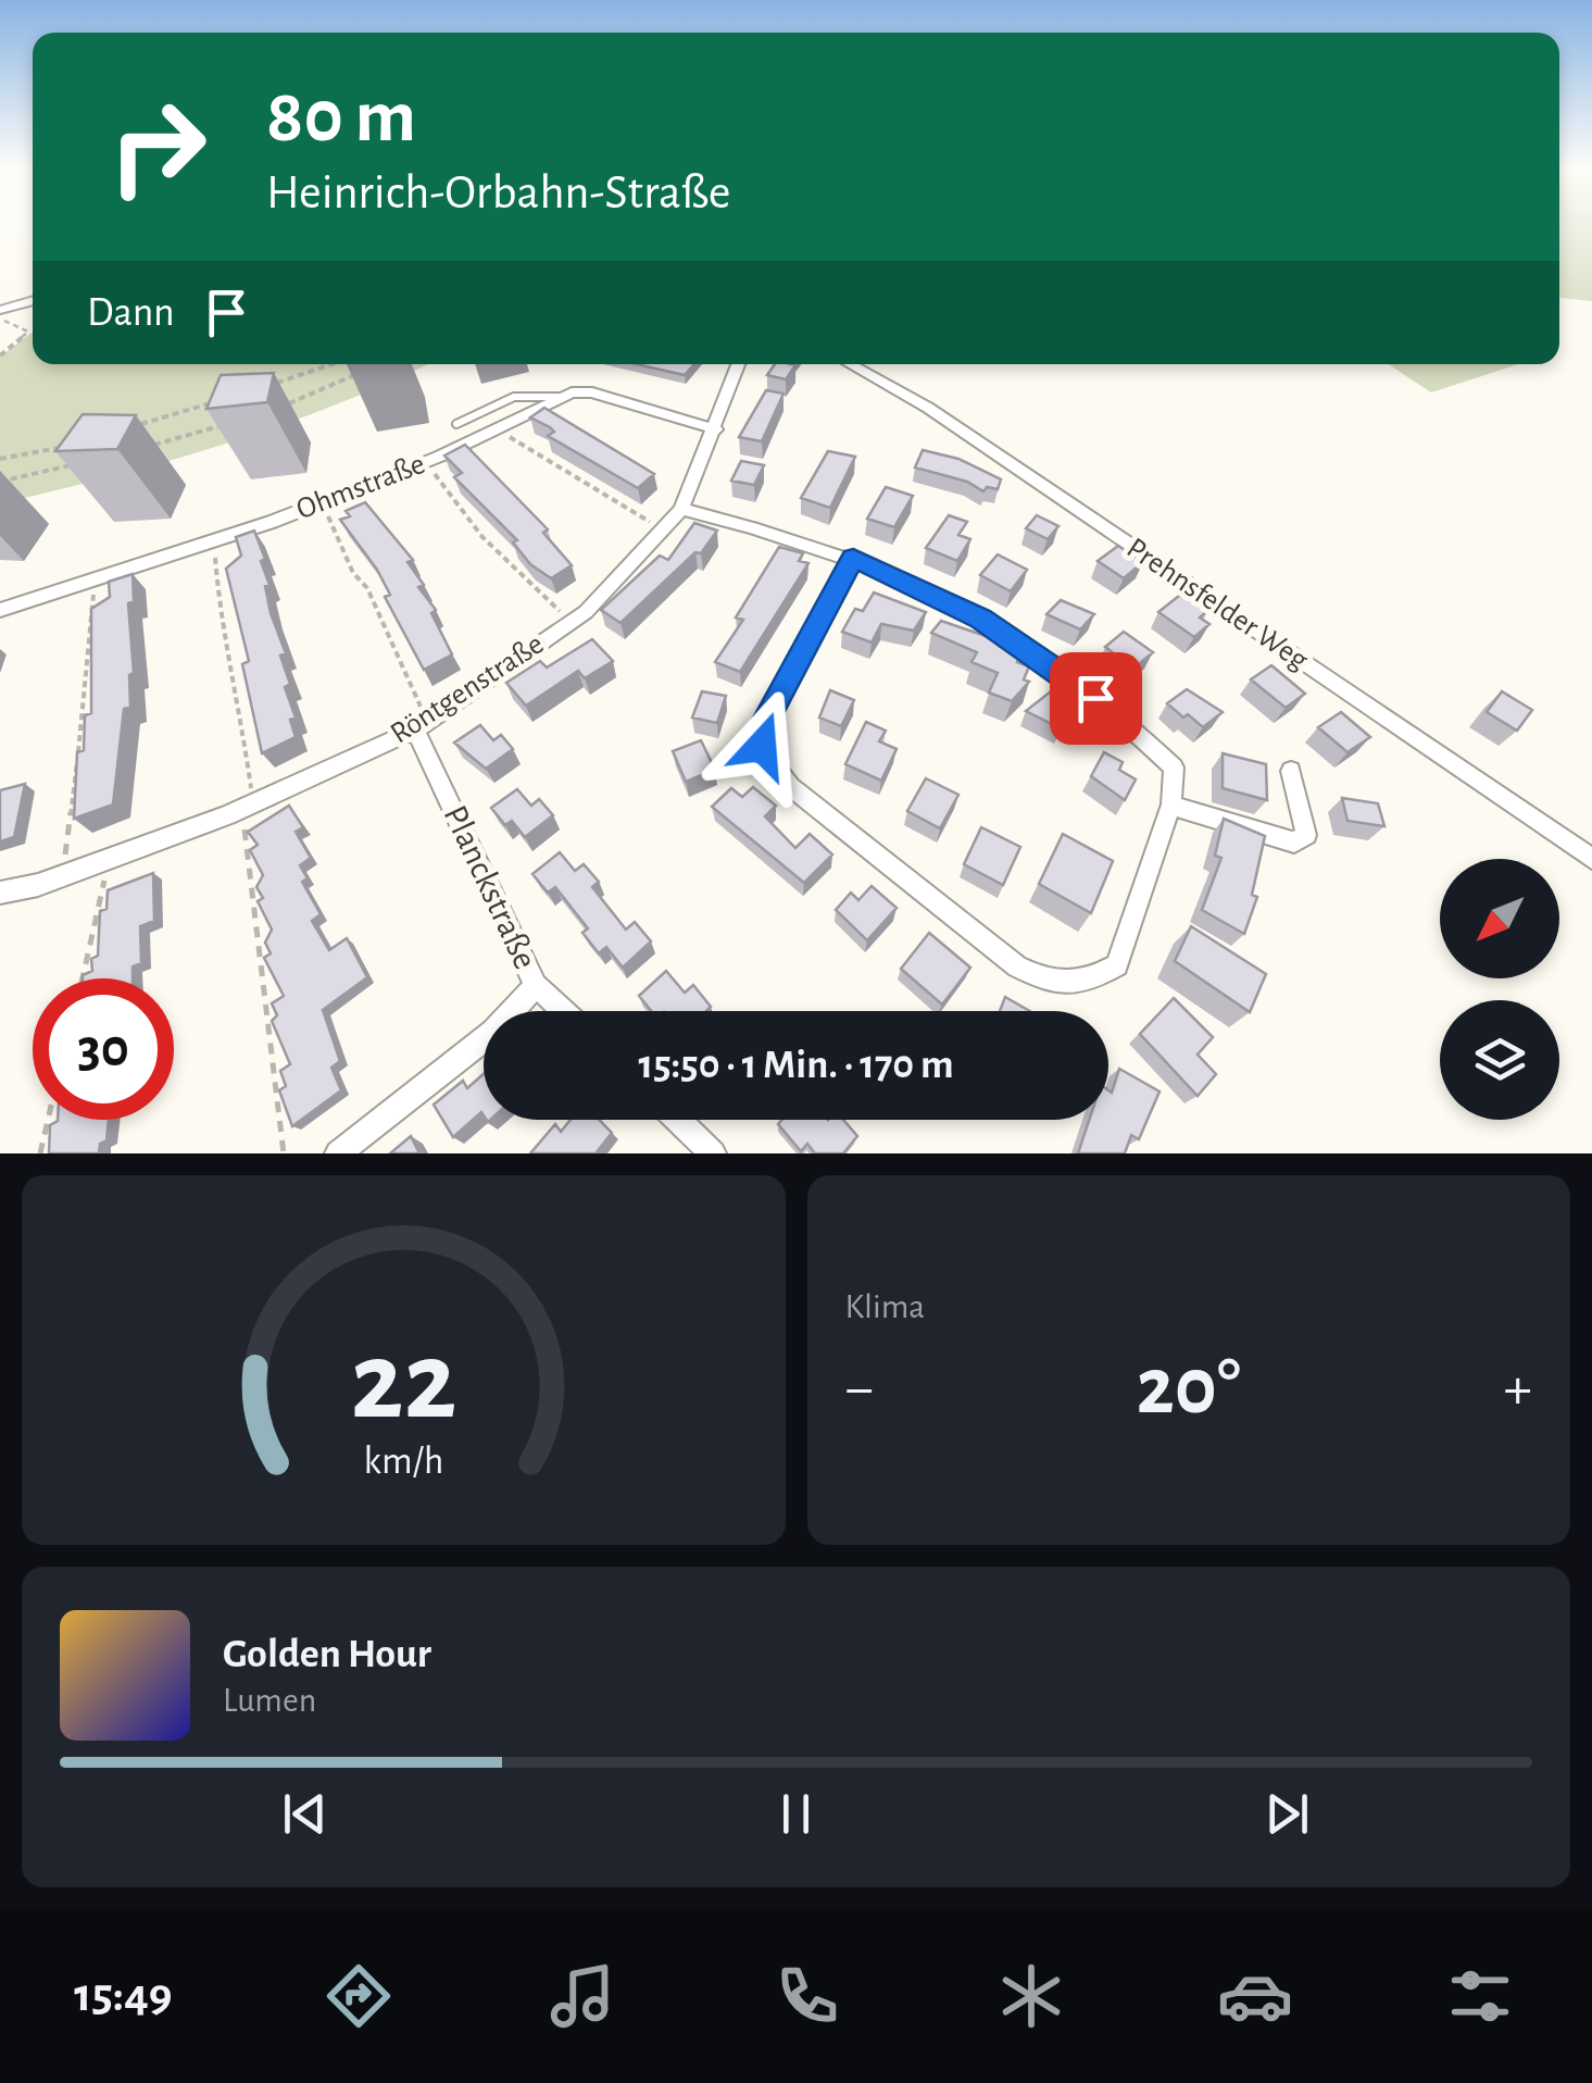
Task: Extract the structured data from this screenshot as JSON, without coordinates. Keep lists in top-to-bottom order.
{
  "streets": {
    "street": [
      "Ohmstraße",
      "Prehnsfelder Weg",
      "Röntgenstraße",
      "Planckstraße"
    ]
  },
  "crossings": [
    ["Ohmstraße", "Röntgenstraße"],
    ["Röntgenstraße", "Planckstraße"]
  ],
  "north": "bottom left",
  "page": {
    "turn": ["80 m", "Heinrich-Orbahn-Straße"],
    "then": "Dann",
    "limit": "30",
    "trip": "15:50 · 1 Min. · 170 m",
    "tile": "Klima",
    "heat": ["−", "20°", "+"],
    "song": ["Golden Hour", "Lumen"],
    "tabs": "15:49",
    "gauge": ["22", "km/h"]
  }
}
